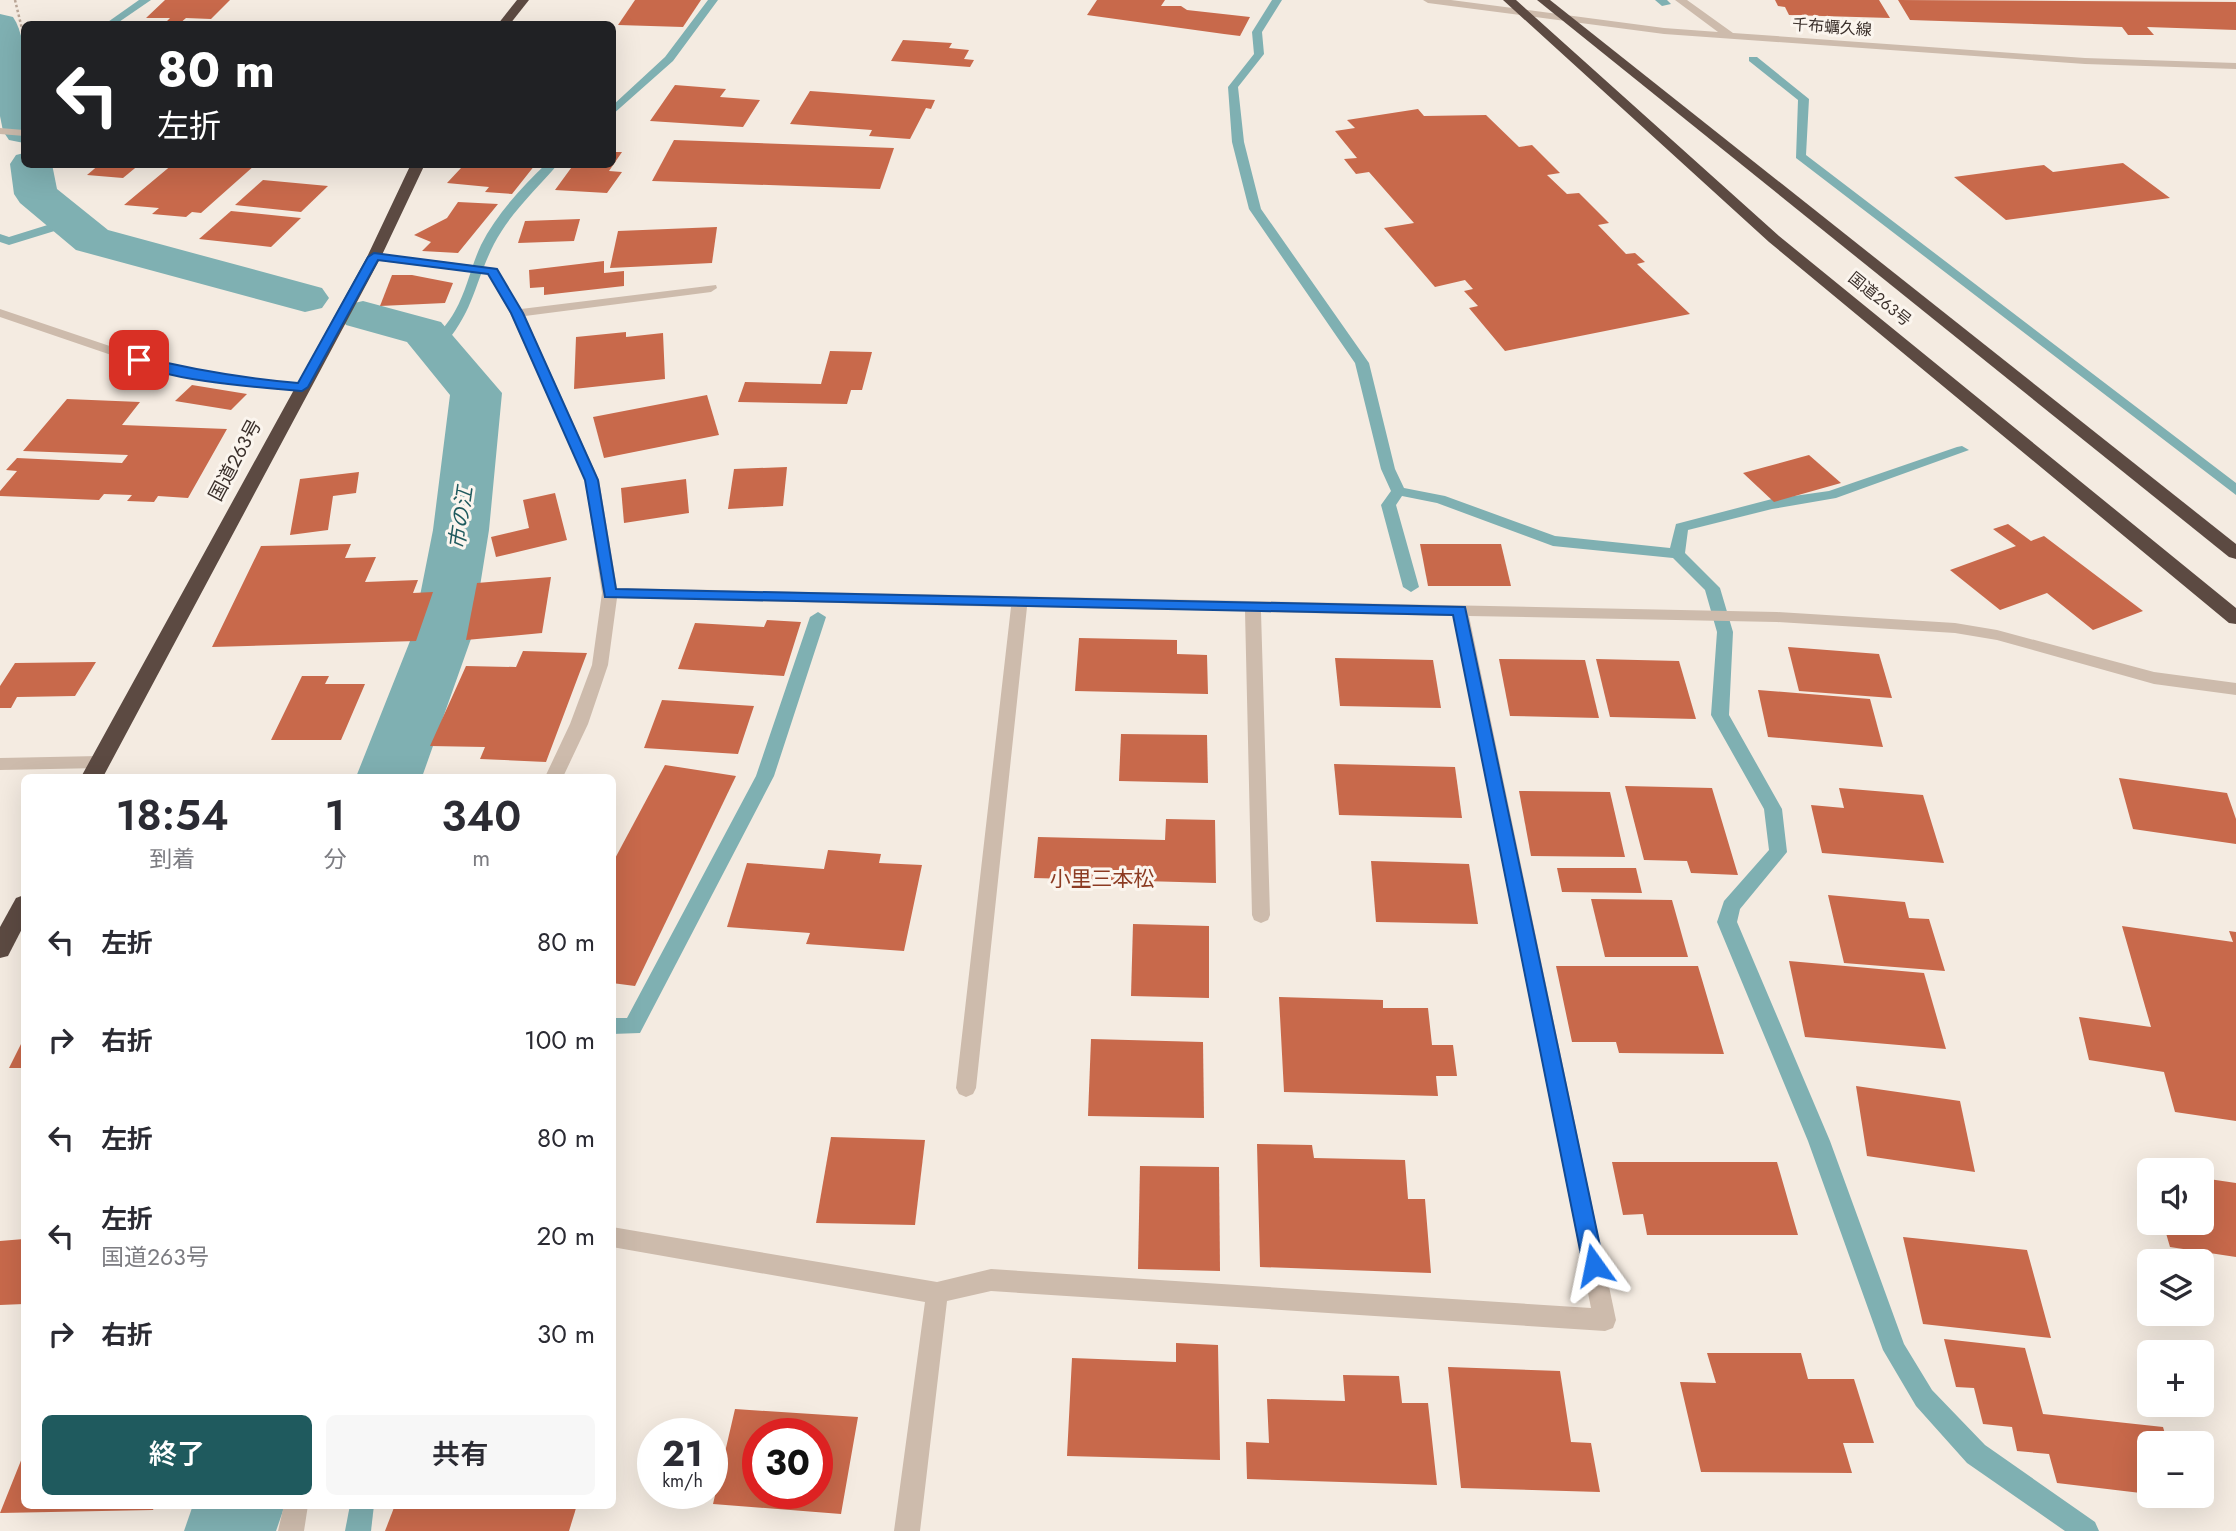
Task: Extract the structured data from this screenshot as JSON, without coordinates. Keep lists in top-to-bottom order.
{
  "streets": {
    "highway": ["国道263号"],
    "street": ["千布蠣久線"]
  },
  "crossings": [
    ["千布蠣久線", "国道263号"]
  ],
  "districts": ["小里三本松"],
  "water": ["市の江"],
  "page": {
    "turn": ["80 m", "左折"],
    "eta": [
      "18:54",
      "到着",
      "1",
      "分",
      "340",
      "m"
    ],
    "list": [
      {
        "name": "左折",
        "value": "80 m"
      },
      {
        "name": "右折",
        "value": "100 m"
      },
      {
        "name": "左折",
        "value": "80 m"
      },
      {
        "name": "左折",
        "note": "国道263号",
        "value": "20 m"
      },
      {
        "name": "右折",
        "value": "30 m"
      }
    ],
    "map_buttons": ["+", "−"],
    "buttons": ["終了", "共有"],
    "speed": "21 km/h",
    "limit": "30"
  }
}
